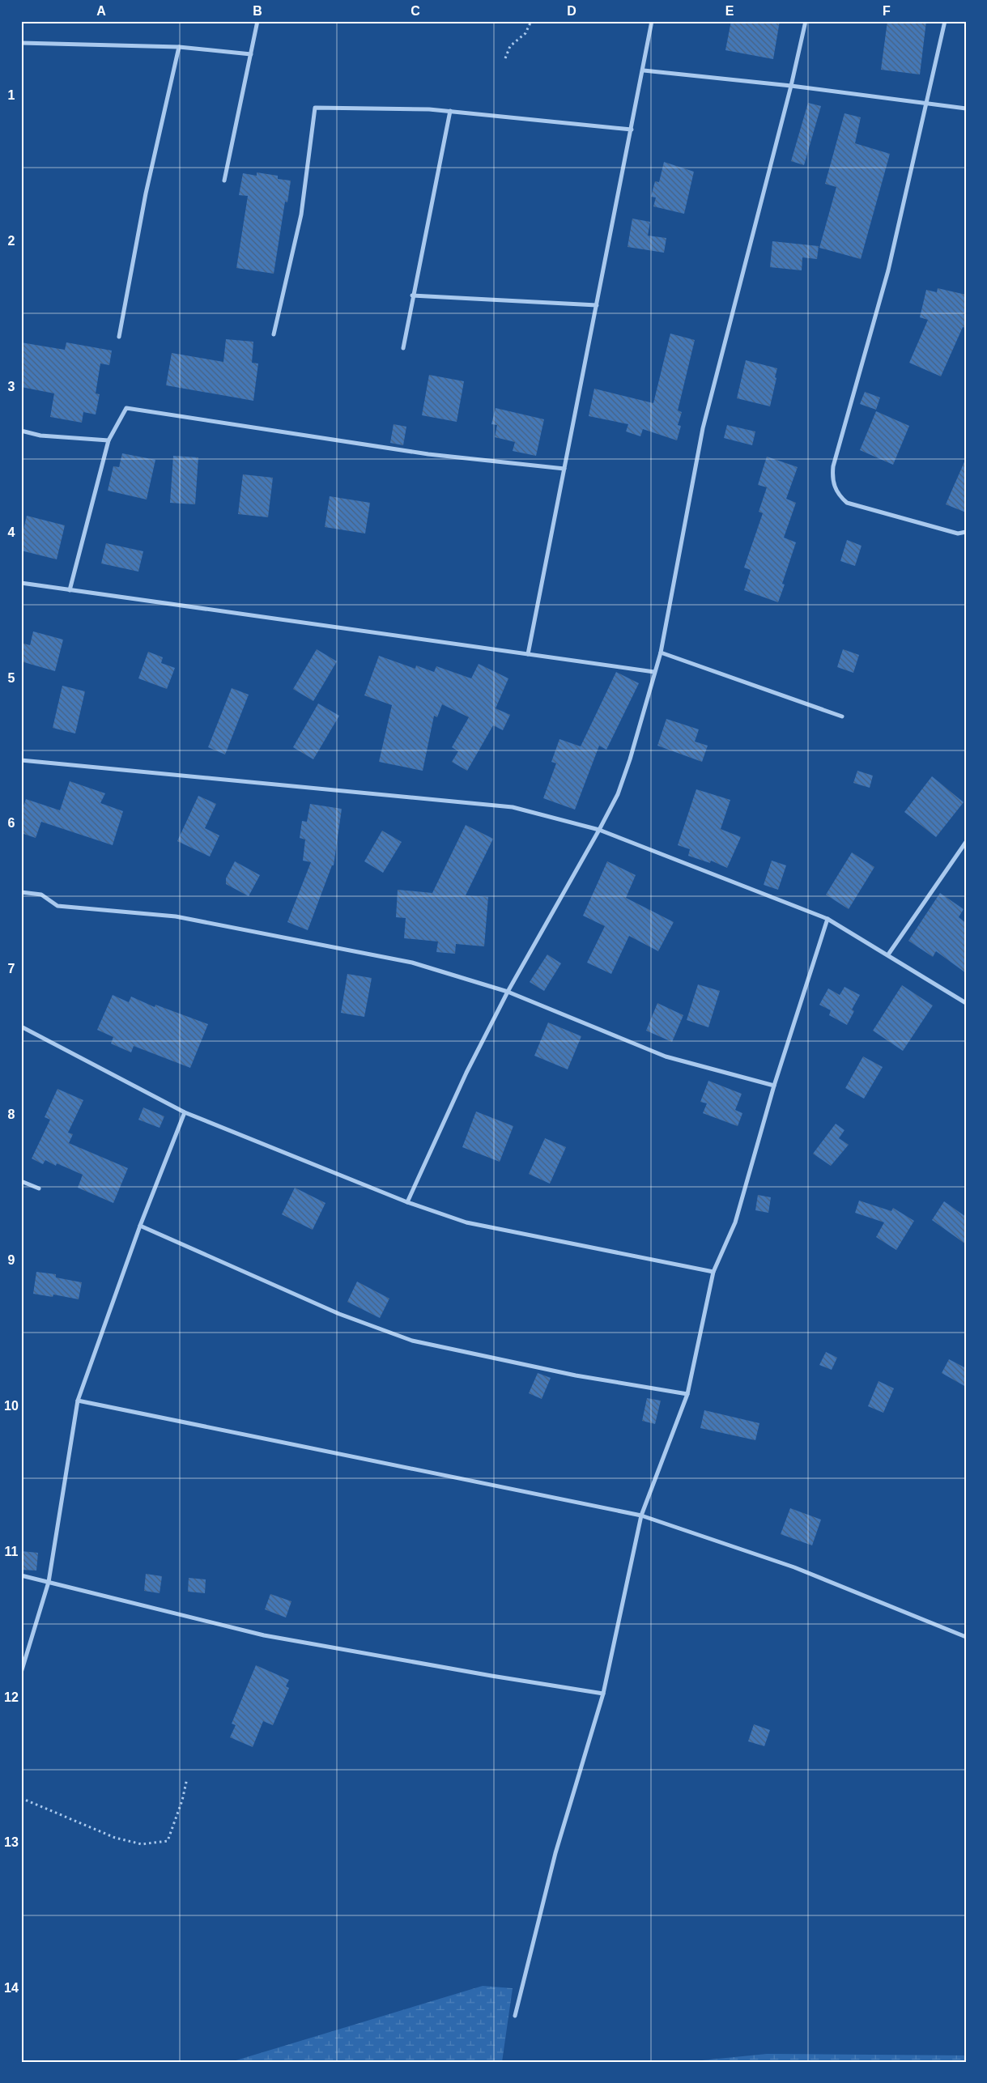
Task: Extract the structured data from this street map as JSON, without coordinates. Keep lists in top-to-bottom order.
{
  "grid": {
    "columns": [
      "A",
      "B",
      "C",
      "D",
      "E",
      "F"
    ],
    "rows": [
      "1",
      "2",
      "3",
      "4",
      "5",
      "6",
      "7",
      "8",
      "9",
      "10",
      "11",
      "12",
      "13",
      "14"
    ]
  }
}
